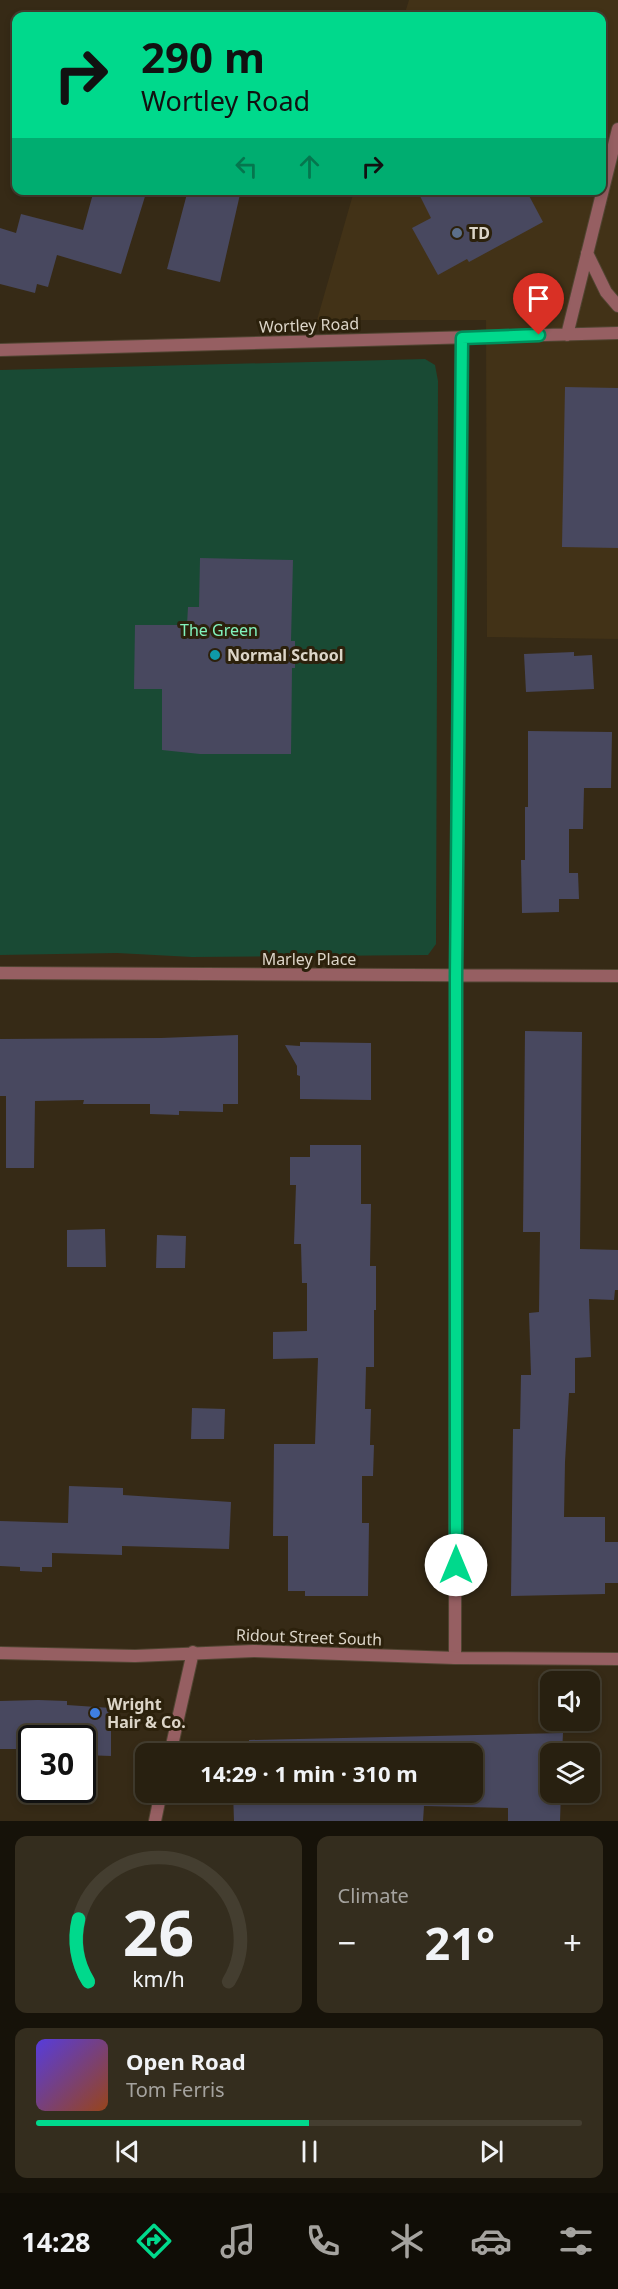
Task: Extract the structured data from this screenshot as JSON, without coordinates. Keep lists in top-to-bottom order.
{
  "streets": {
    "street": ["Wortley Road", "Marley Place", "Ridout Street South"]
  },
  "parks": ["The Green"],
  "places": ["TD", "Normal School", "Wright Hair & Co."],
  "page": {
    "turn": ["290 m", "Wortley Road"],
    "limit": "30",
    "trip": "14:29 · 1 min · 310 m",
    "tile": "Climate",
    "heat": ["−", "21°", "+"],
    "song": ["Open Road", "Tom Ferris"],
    "tabs": "14:28",
    "gauge": ["26", "km/h"]
  }
}
